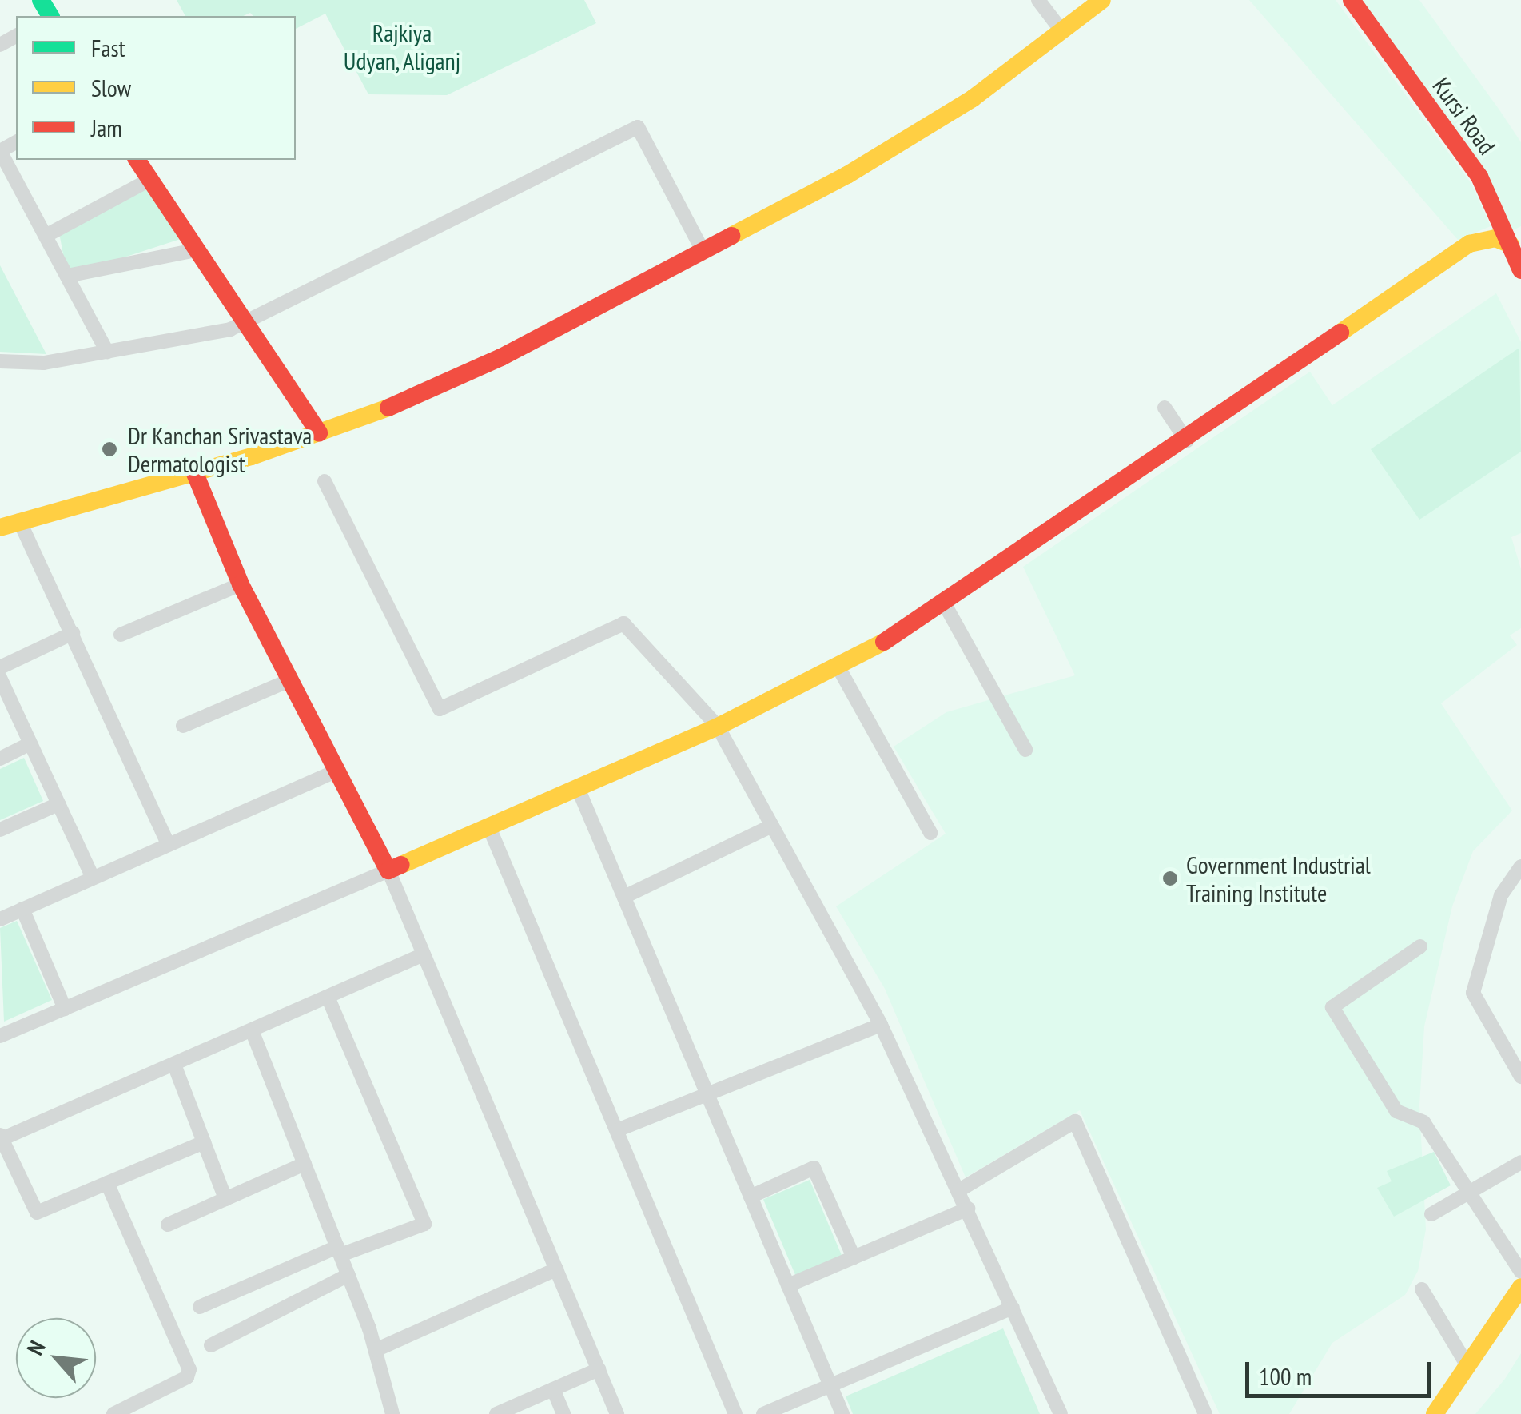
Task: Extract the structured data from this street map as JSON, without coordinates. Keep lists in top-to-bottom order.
{
  "streets": {
    "street": ["Kursi Road"]
  },
  "parks": ["Rajkiya Udyan, Aliganj"],
  "places": ["Dr Kanchan Srivastava Dermatologist", "Government Industrial Training Institute"],
  "legend": ["Fast", "Slow", "Jam"],
  "scale_bar": "100 m",
  "north": "top left"
}
